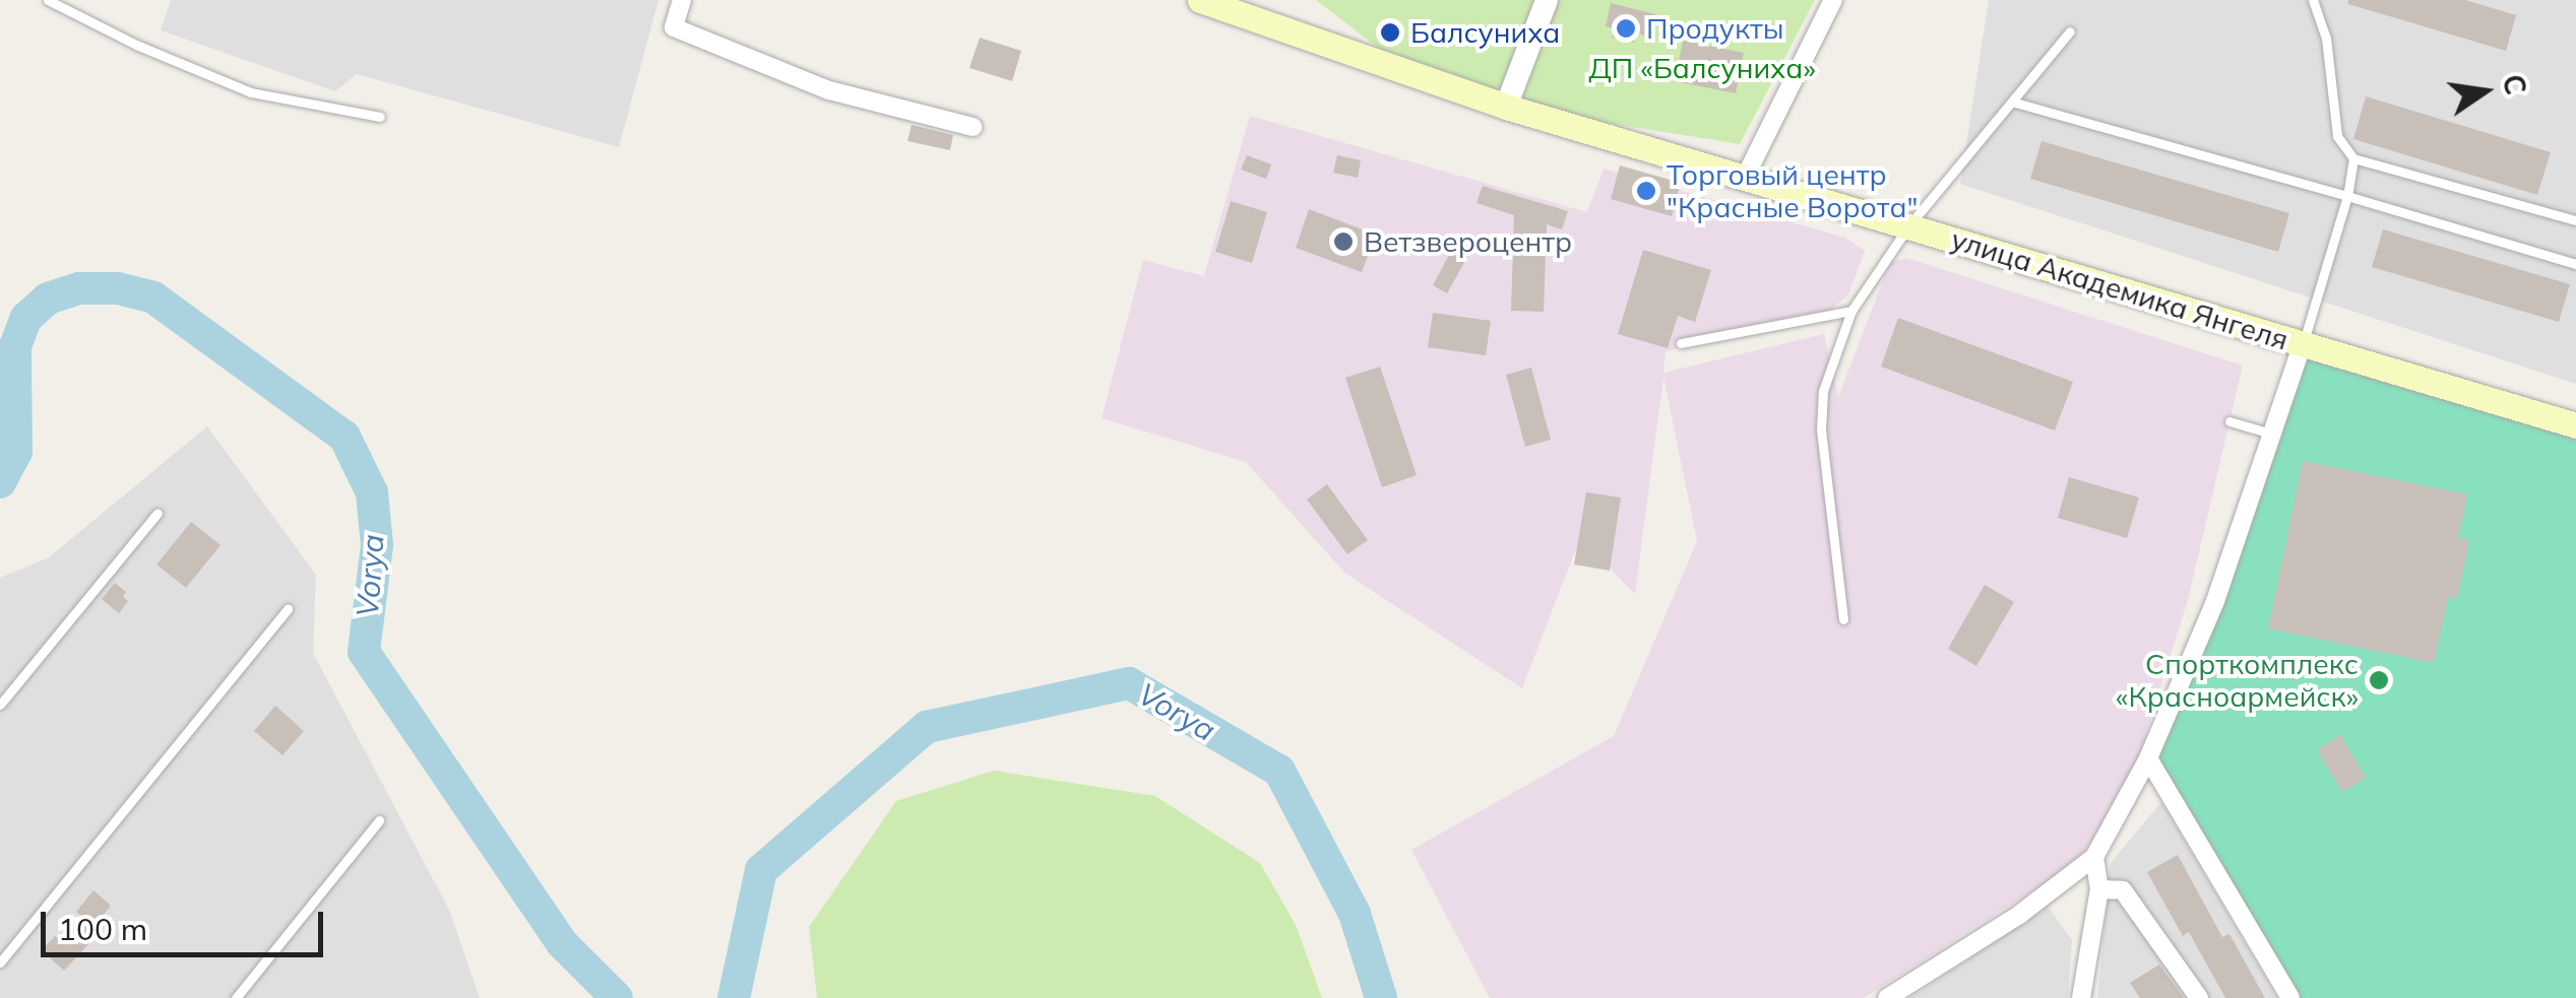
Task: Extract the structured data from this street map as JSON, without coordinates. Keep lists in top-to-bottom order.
{
  "streets": {
    "main road": ["улица Академика Янгеля"]
  },
  "water": ["Vorya"],
  "parks": ["ДП «Балсуниха»"],
  "places": [
    "Продукты",
    "Балсуниха",
    "Торговый центр \"Красные Ворота\"",
    "Ветзвероцентр",
    "Спорткомплекс «Красноармейск»"
  ],
  "scale_bar": "100 m",
  "north": "right"
}
